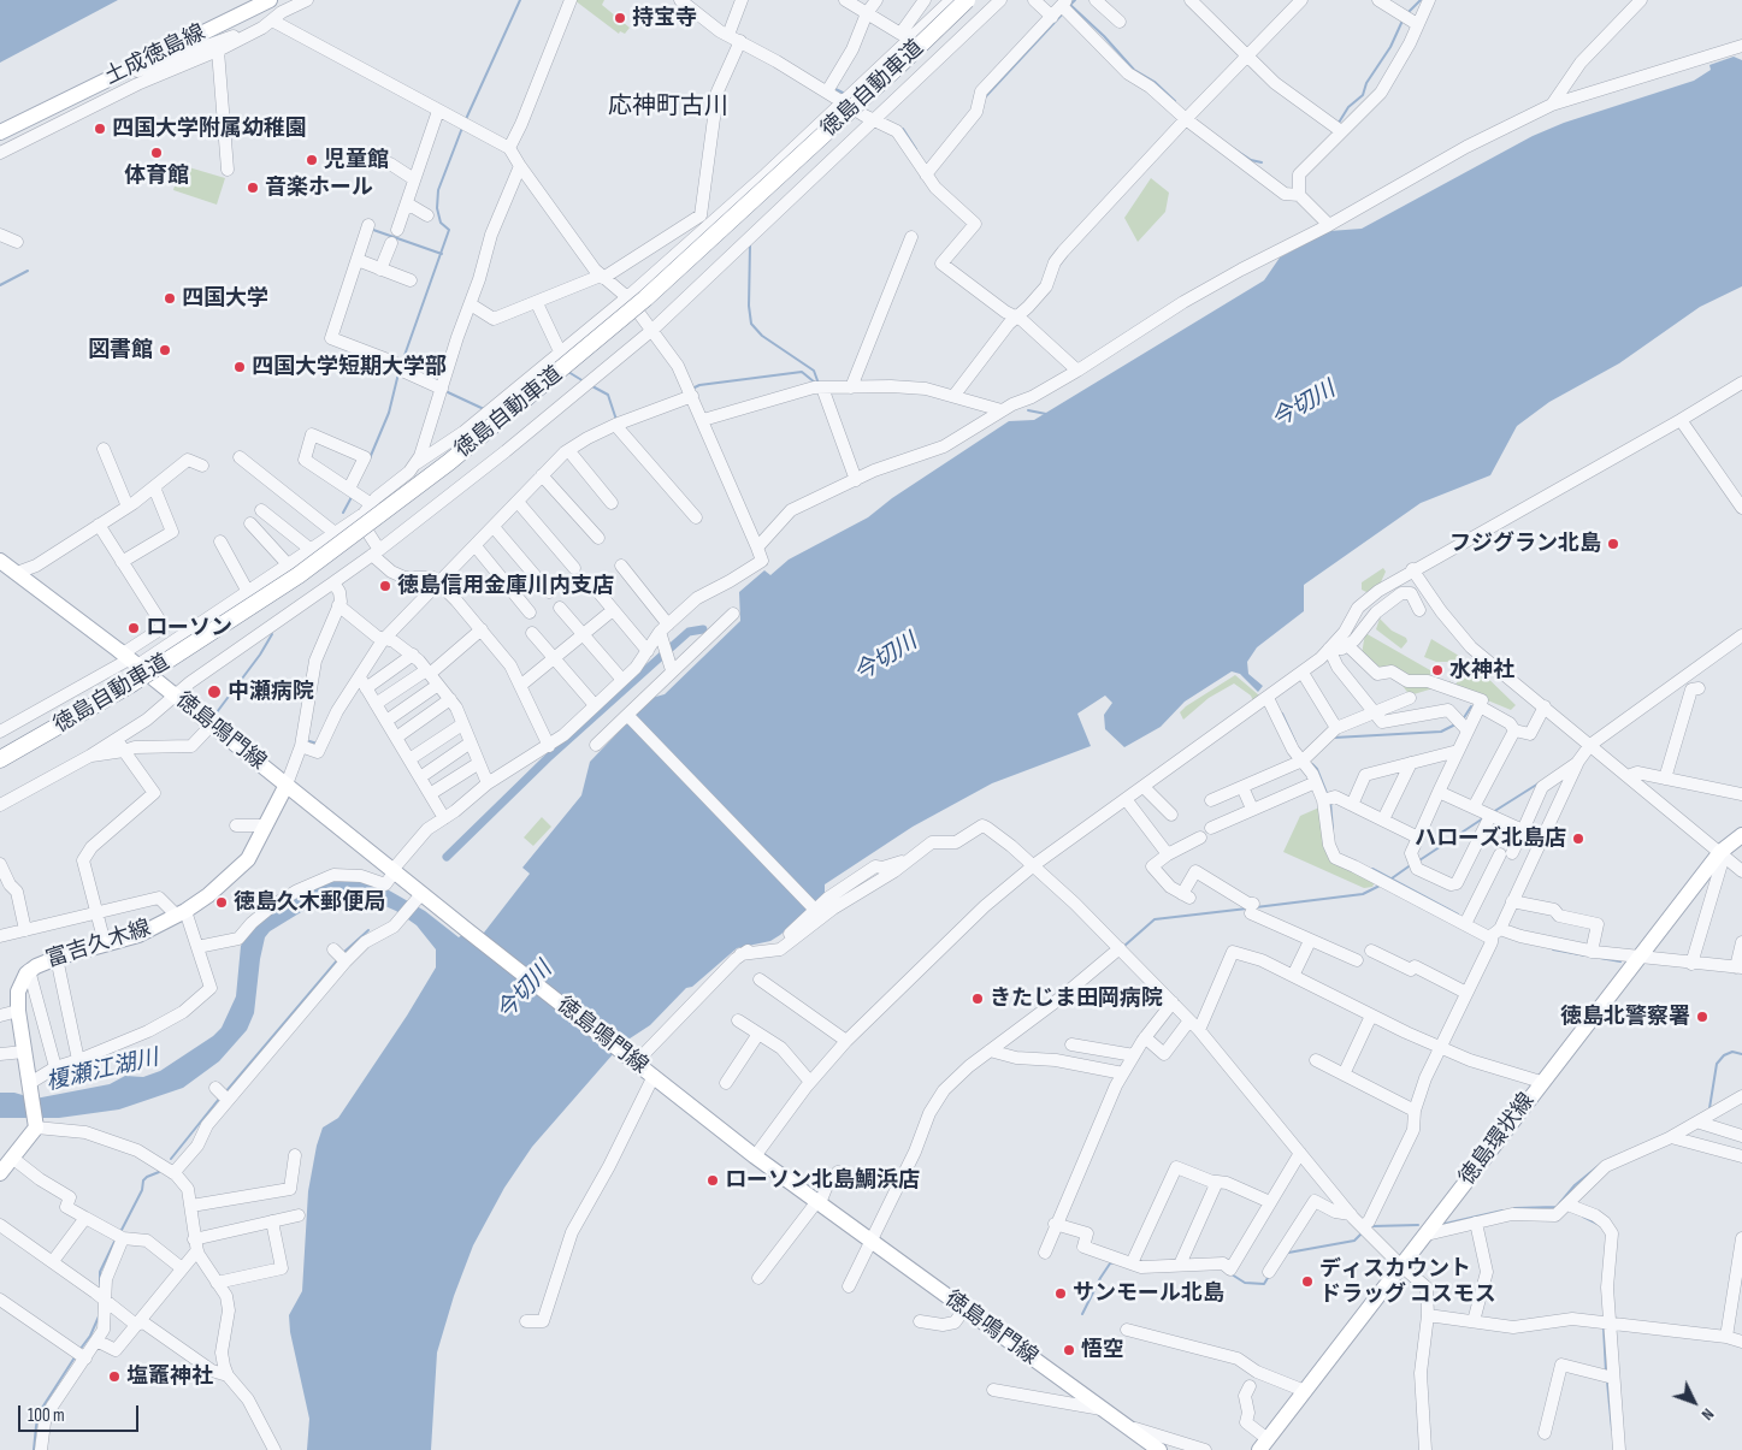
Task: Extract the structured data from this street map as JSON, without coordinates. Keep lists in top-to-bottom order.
{
  "streets": {
    "highway": ["徳島自動車道"],
    "main road": [
      "土成徳島線",
      "徳島鳴門線",
      "富吉久木線",
      "徳島環状線"
    ]
  },
  "crossings": [
    ["徳島鳴門線", "富吉久木線"]
  ],
  "districts": ["応神町古川"],
  "water": ["今切川", "榎瀬江湖川"],
  "places": [
    "持宝寺",
    "四国大学附属幼稚園",
    "体育館",
    "児童館",
    "音楽ホール",
    "四国大学",
    "図書館",
    "四国大学短期大学部",
    "フジグラン北島",
    "徳島信用金庫川内支店",
    "ローソン",
    "水神社",
    "中瀬病院",
    "ハローズ北島店",
    "徳島久木郵便局",
    "きたじま田岡病院",
    "徳島北警察署",
    "ローソン北島鯛浜店",
    "ディスカウント ドラッグ コスモス",
    "サンモール北島",
    "悟空",
    "塩竈神社"
  ],
  "scale_bar": "100 m",
  "north": "bottom right"
}
